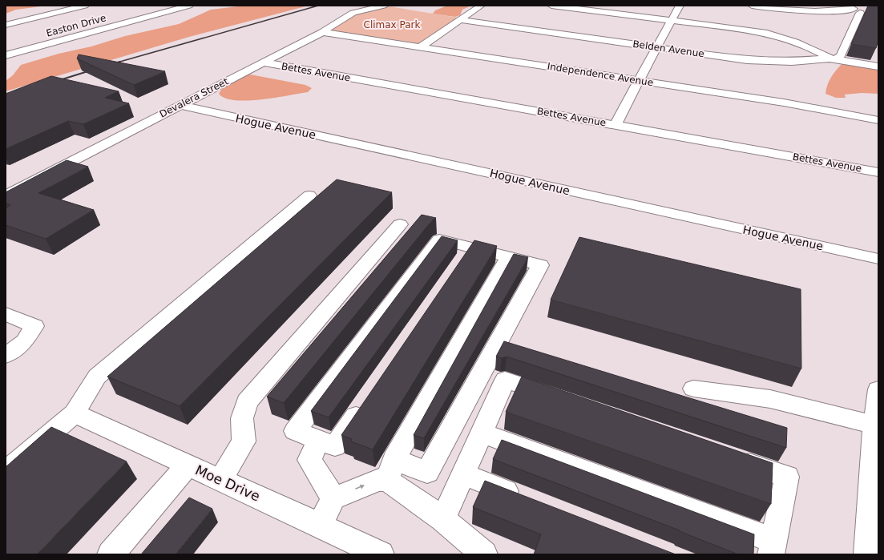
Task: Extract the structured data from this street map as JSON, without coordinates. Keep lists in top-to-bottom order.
{
  "streets": {
    "street": [
      "Easton Drive",
      "Belden Avenue",
      "Bettes Avenue",
      "Independence Avenue",
      "Devalera Street",
      "Hogue Avenue",
      "Moe Drive"
    ]
  },
  "crossings": [
    ["Bettes Avenue", "Devalera Street"],
    ["Independence Avenue", "Devalera Street"],
    ["Devalera Street", "Hogue Avenue"]
  ],
  "parks": ["Climax Park"]
}
